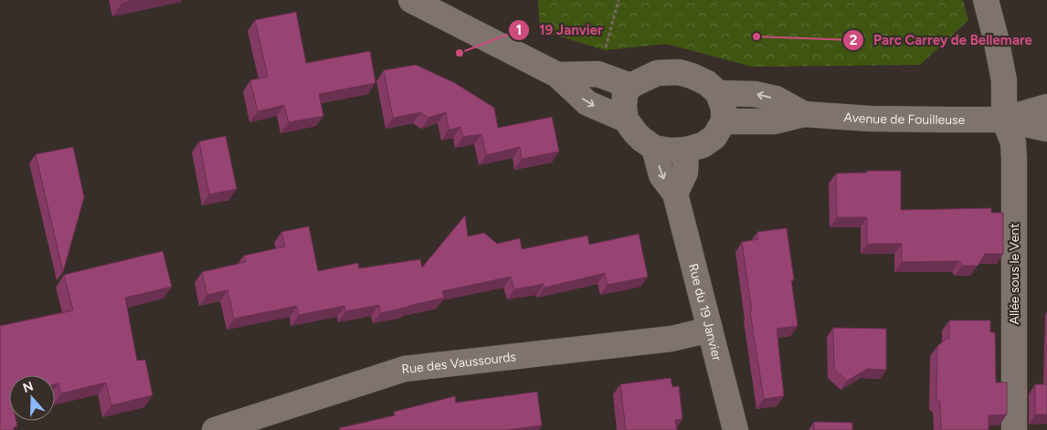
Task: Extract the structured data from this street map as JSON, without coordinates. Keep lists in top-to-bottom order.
{
  "streets": {
    "street": [
      "Avenue de Fouilleuse",
      "Allée sous le Vent",
      "Rue du 19 Janvier",
      "Rue des Vaussourds"
    ]
  },
  "crossings": [
    ["Avenue de Fouilleuse", "Allée sous le Vent"],
    ["Avenue de Fouilleuse", "Rue du 19 Janvier"],
    ["Rue du 19 Janvier", "Rue des Vaussourds"]
  ],
  "places": ["Parc Carrey de Bellemare", "19 Janvier"],
  "north": "top"
}
